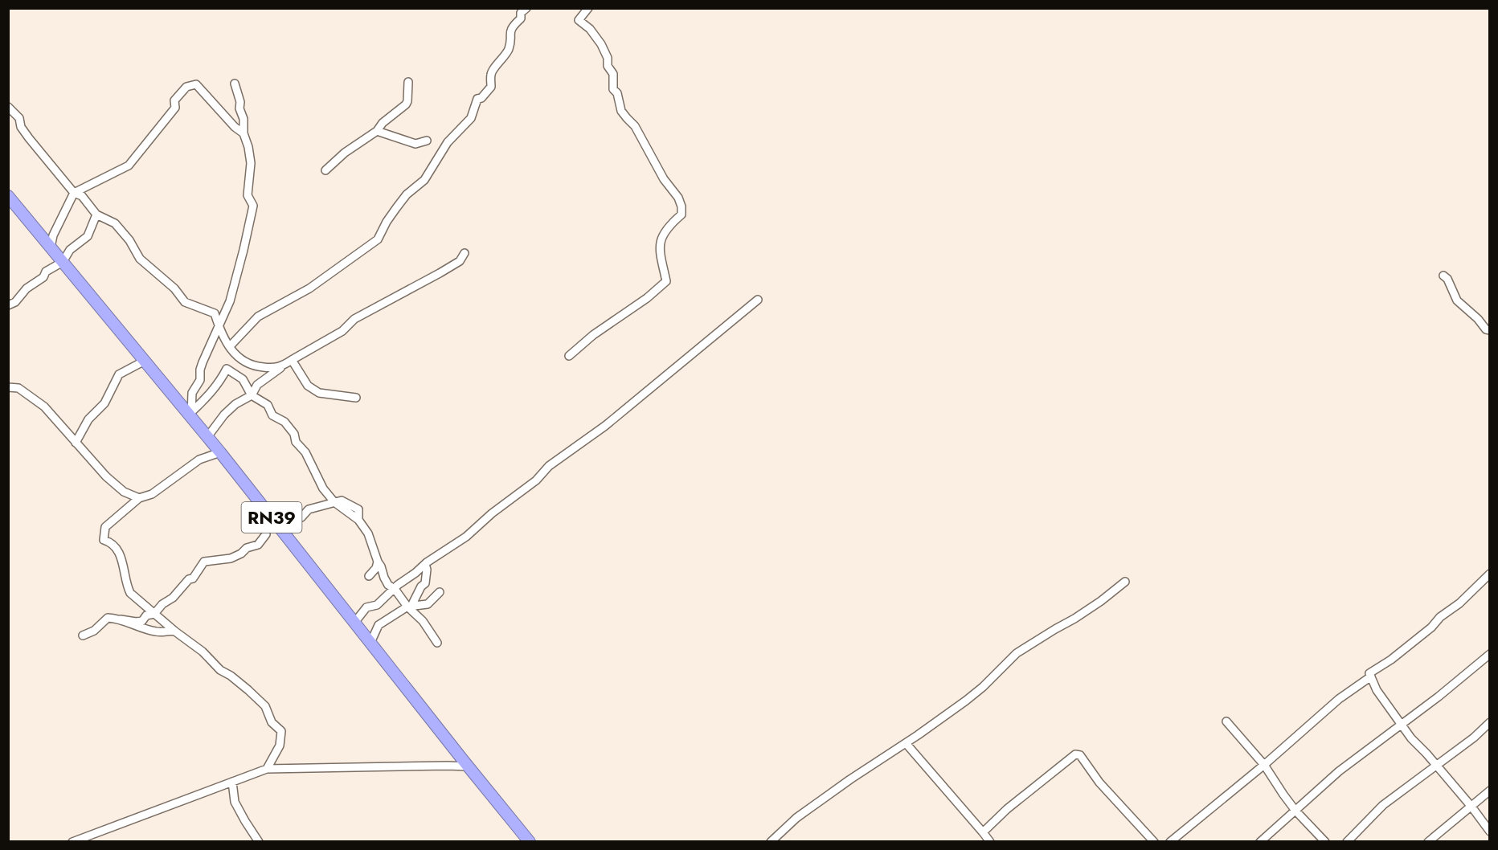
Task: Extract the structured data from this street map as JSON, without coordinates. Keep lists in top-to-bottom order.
{
  "streets": {
    "highway": ["RN39"]
  }
}
